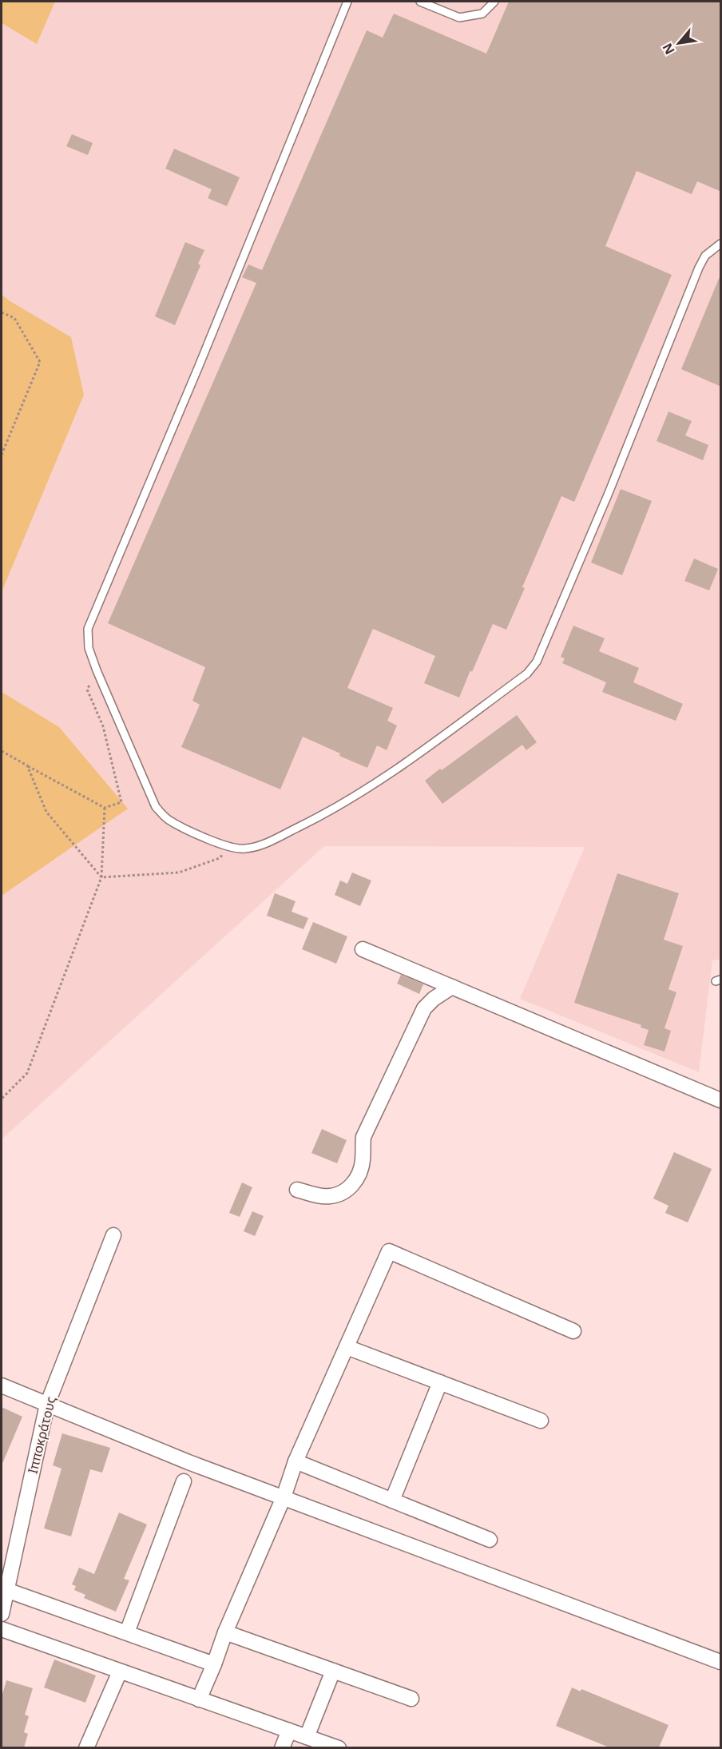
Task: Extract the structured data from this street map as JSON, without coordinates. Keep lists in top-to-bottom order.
{
  "streets": {
    "street": ["Ιπποκράτους"]
  },
  "north": "bottom left"
}
